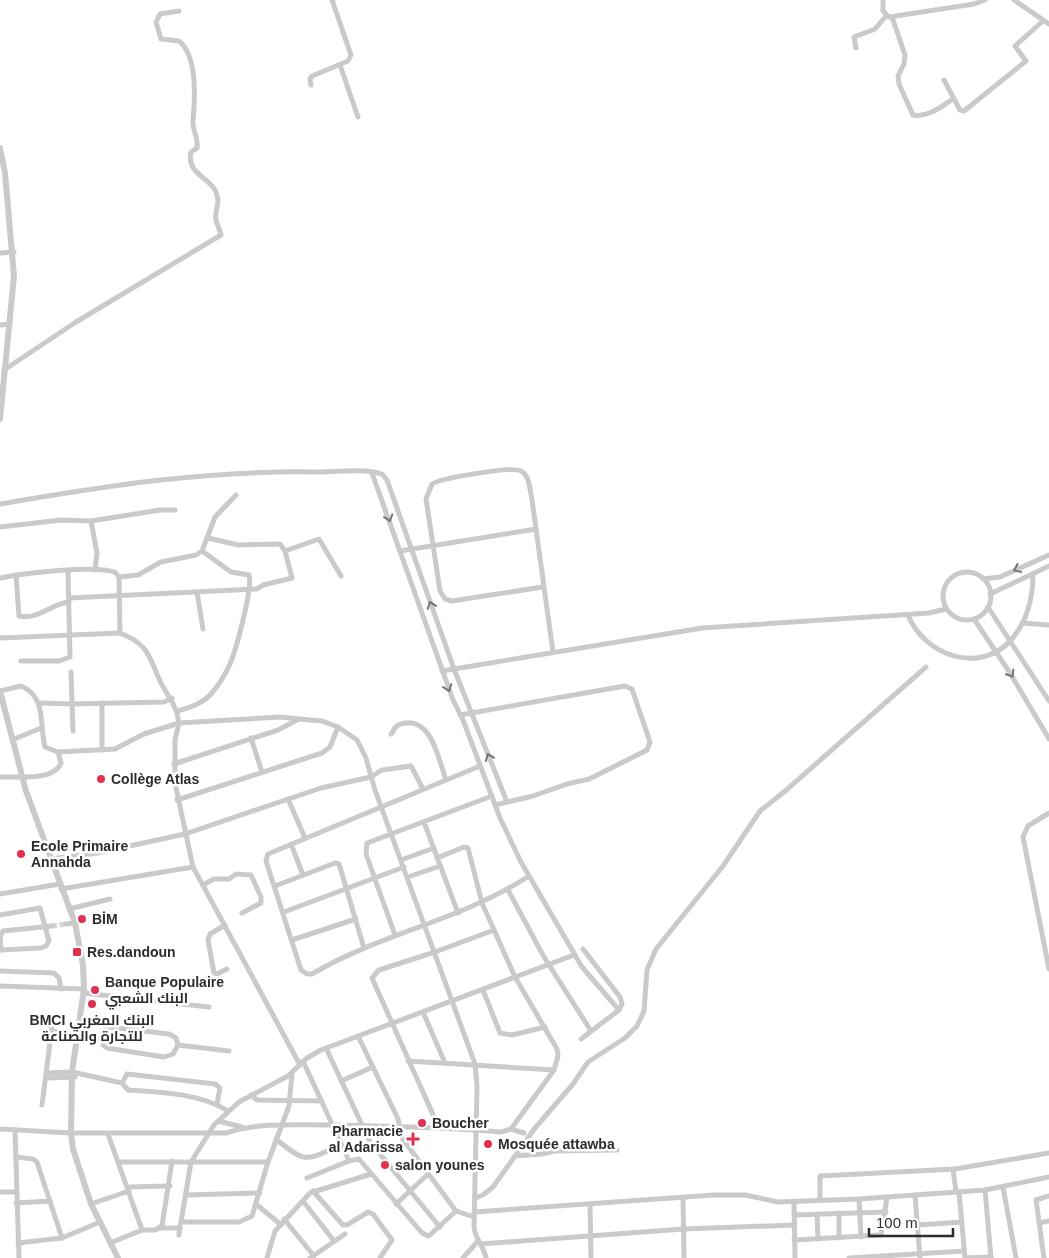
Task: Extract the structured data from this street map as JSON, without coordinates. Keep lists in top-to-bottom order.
{
  "places": {
    "other": [
      "Collège Atlas",
      "Ecole Primaire Annahda",
      "BİM",
      "Banque Populaire البنك الشعبي",
      "BMCI البنك المغربي للتجارة والصناعة",
      "Boucher",
      "Mosquée attawba",
      "salon younes"
    ],
    "transit": ["Res.dandoun"],
    "health": ["Pharmacie al Adarissa"]
  },
  "scale_bar": "100 m"
}
